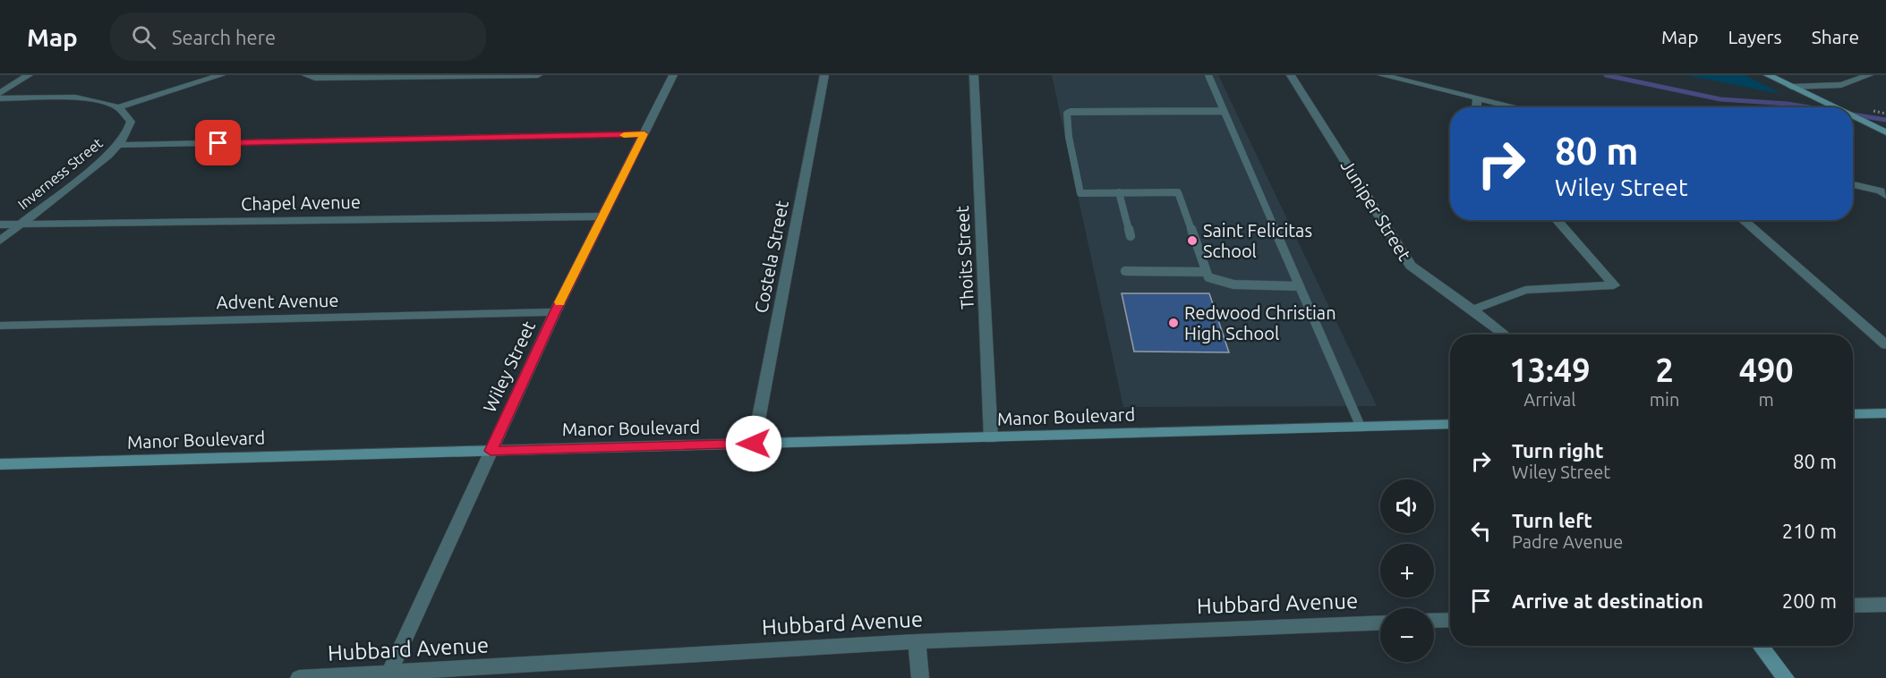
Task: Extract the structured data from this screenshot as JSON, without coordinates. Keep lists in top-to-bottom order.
{
  "streets": {
    "street": [
      "Inverness Street",
      "Chapel Avenue",
      "Juniper Street",
      "Costela Street",
      "Thoits Street",
      "Advent Avenue",
      "Wiley Street",
      "Manor Boulevard",
      "Hubbard Avenue"
    ]
  },
  "crossings": [
    ["Inverness Street", "Chapel Avenue"],
    ["Chapel Avenue", "Wiley Street"],
    ["Costela Street", "Manor Boulevard"],
    ["Thoits Street", "Manor Boulevard"],
    ["Advent Avenue", "Wiley Street"],
    ["Wiley Street", "Manor Boulevard"],
    ["Wiley Street", "Hubbard Avenue"]
  ],
  "places": ["Saint Felicitas School", "Redwood Christian High School"],
  "page": {
    "header": "Map",
    "search": "Search here",
    "nav": ["Map", "Layers", "Share"],
    "turn": ["80 m", "Wiley Street"],
    "eta": [
      "13:49",
      "Arrival",
      "2",
      "min",
      "490",
      "m"
    ],
    "list": [
      {
        "name": "Turn right",
        "note": "Wiley Street",
        "value": "80 m"
      },
      {
        "name": "Turn left",
        "note": "Padre Avenue",
        "value": "210 m"
      },
      {
        "name": "Arrive at destination",
        "value": "200 m"
      }
    ],
    "map_buttons": ["+", "−"]
  }
}
